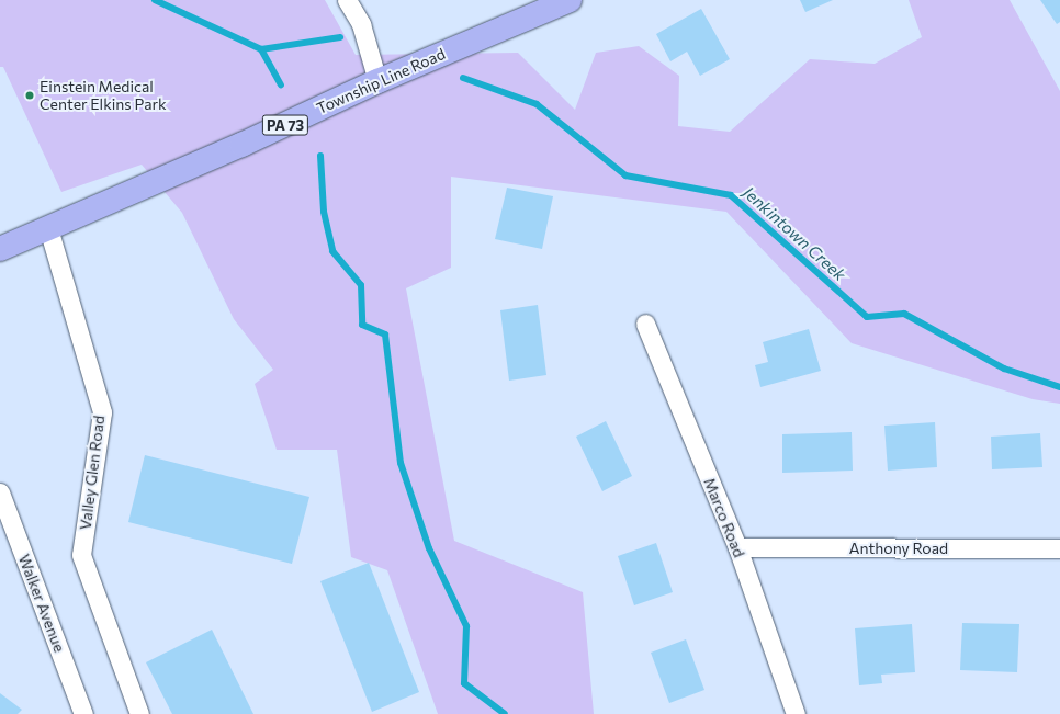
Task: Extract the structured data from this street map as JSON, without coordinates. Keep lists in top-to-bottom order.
{
  "streets": {
    "main road": ["Township Line Road", "PA 73"],
    "street": [
      "Valley Glen Road",
      "Marco Road",
      "Anthony Road",
      "Walker Avenue"
    ]
  },
  "crossings": [
    ["Township Line Road", "Valley Glen Road"],
    ["Marco Road", "Anthony Road"]
  ],
  "water": ["Jenkintown Creek"],
  "places": ["Einstein Medical Center Elkins Park"]
}
